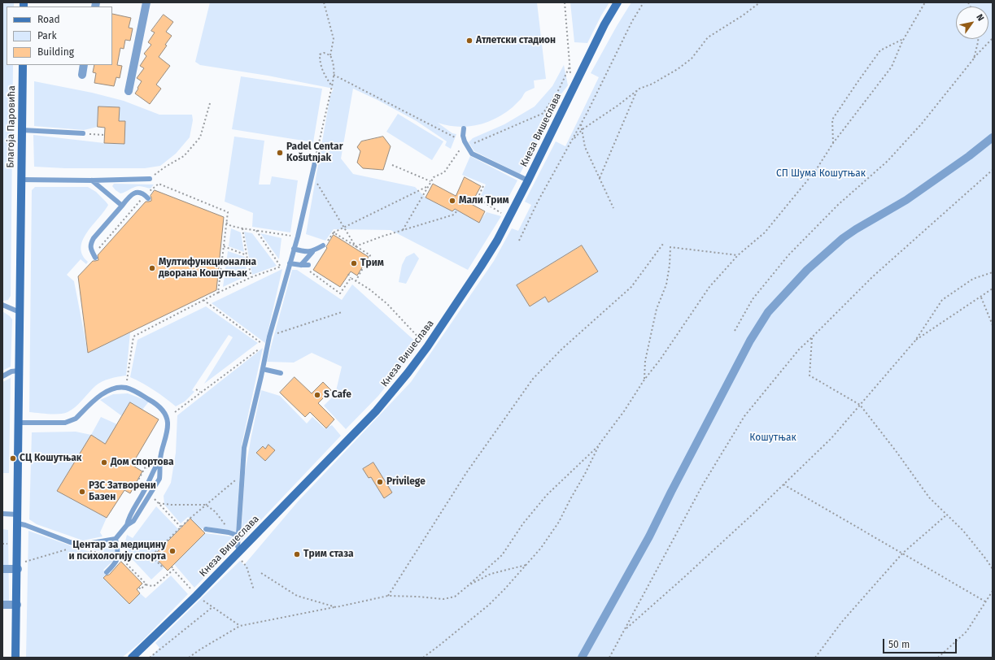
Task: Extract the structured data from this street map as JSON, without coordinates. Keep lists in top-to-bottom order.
{
  "streets": {
    "street": ["Благоја Паровића", "Кнеза Вишеслава"]
  },
  "parks": ["СП Шума Кошутњак", "Кошутњак"],
  "places": [
    "Атлетски стадион",
    "Padel Centar Košutnjak",
    "Мали Трим",
    "Трим",
    "Мултифункционална дворана Кошутњак",
    "S Cafe",
    "СЦ Кошутњак",
    "Дом спортова",
    "Privilege",
    "РЗС Затворени Базен",
    "Центар за медицину и психологију спорта",
    "Трим стаза"
  ],
  "legend": ["Road", "Park", "Building"],
  "scale_bar": "50 m",
  "north": "top right"
}
